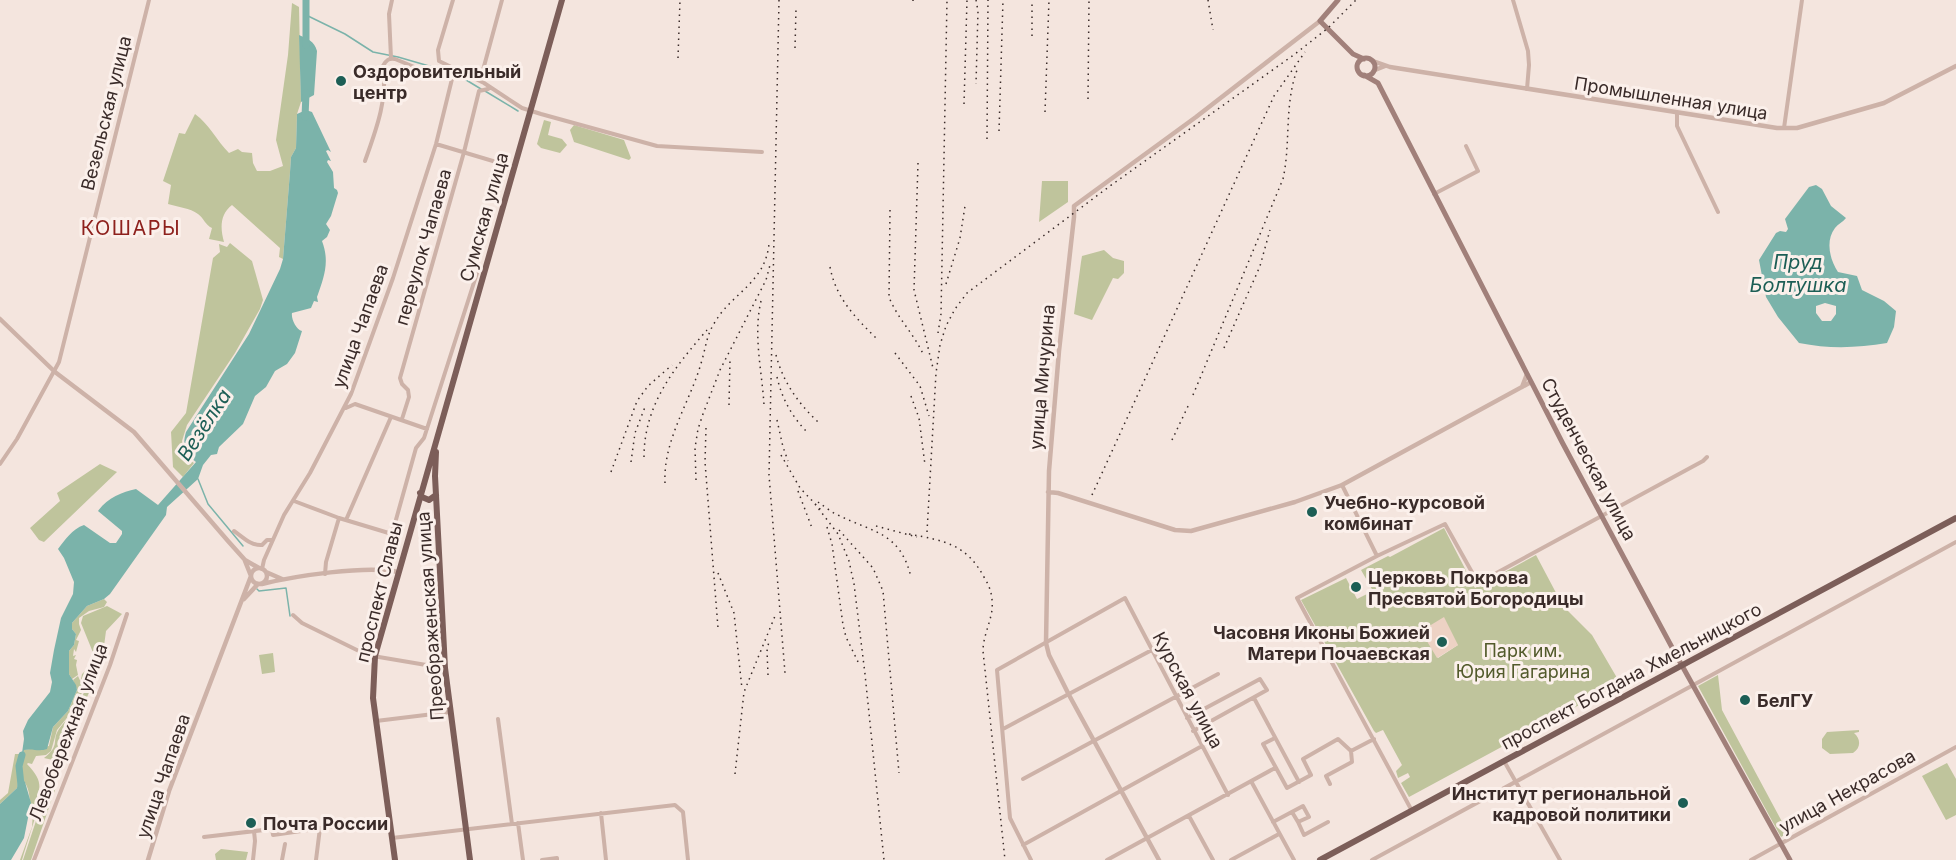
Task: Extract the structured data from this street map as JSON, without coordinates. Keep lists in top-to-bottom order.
{
  "streets": {
    "main road": [
      "Сумская улица",
      "улица Мичурина",
      "Студенческая улица",
      "проспект Славы",
      "Преображенская улица",
      "проспект Богдана Хмельницкого"
    ],
    "street": [
      "Промышленная улица",
      "Везельская улица",
      "переулок Чапаева",
      "улица Чапаева",
      "Курская улица",
      "Левобережная улица",
      "улица Некрасова"
    ]
  },
  "crossings": [
    ["Сумская улица", "проспект Славы"],
    ["Сумская улица", "Преображенская улица"],
    ["улица Мичурина", "Курская улица"],
    ["Студенческая улица", "проспект Богдана Хмельницкого"],
    ["Студенческая улица", "улица Некрасова"],
    ["проспект Славы", "Преображенская улица"]
  ],
  "districts": ["КОШАРЫ"],
  "water": ["Пруд Болтушка", "Везёлка"],
  "parks": ["Парк им. Юрия Гагарина"],
  "places": [
    "Оздоровительный центр",
    "Учебно-курсовой комбинат",
    "Церковь Покрова Пресвятой Богородицы",
    "Часовня Иконы Божией Матери Почаевская",
    "БелГУ",
    "Институт региональной кадровой политики",
    "Почта России"
  ]
}
